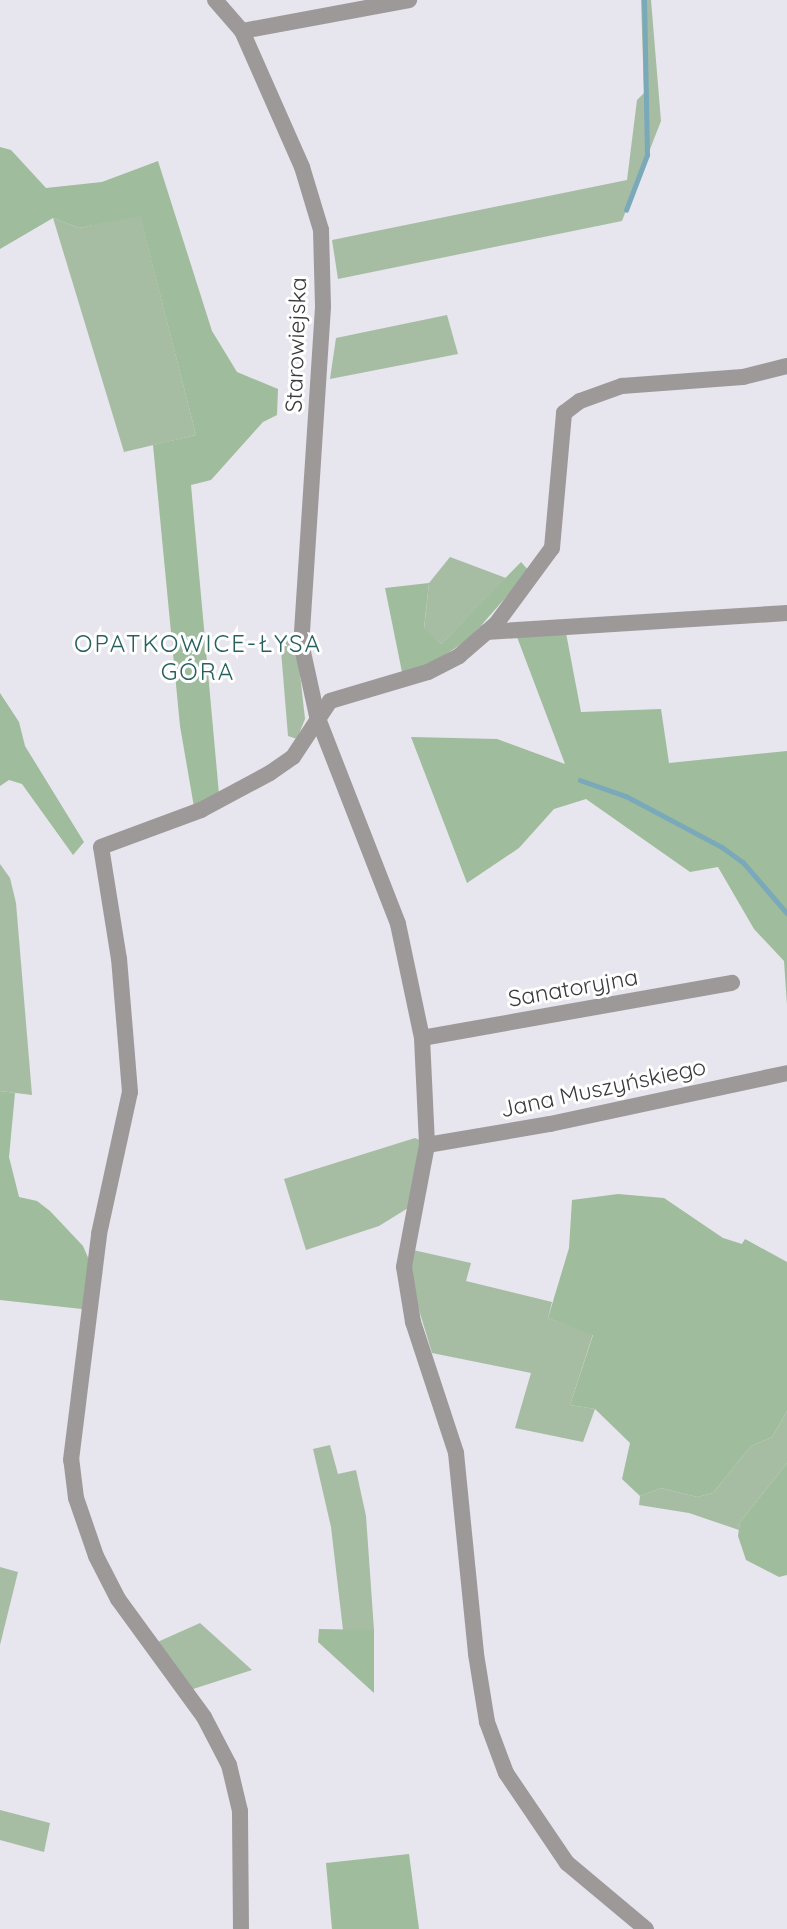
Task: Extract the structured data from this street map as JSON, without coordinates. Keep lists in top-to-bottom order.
{
  "streets": {
    "street": ["Starowiejska", "Sanatoryjna", "Jana Muszyńskiego"]
  },
  "crossings": [
    ["Starowiejska", "Sanatoryjna"],
    ["Starowiejska", "Jana Muszyńskiego"]
  ],
  "districts": ["OPATKOWICE-ŁYSA GÓRA"]
}
